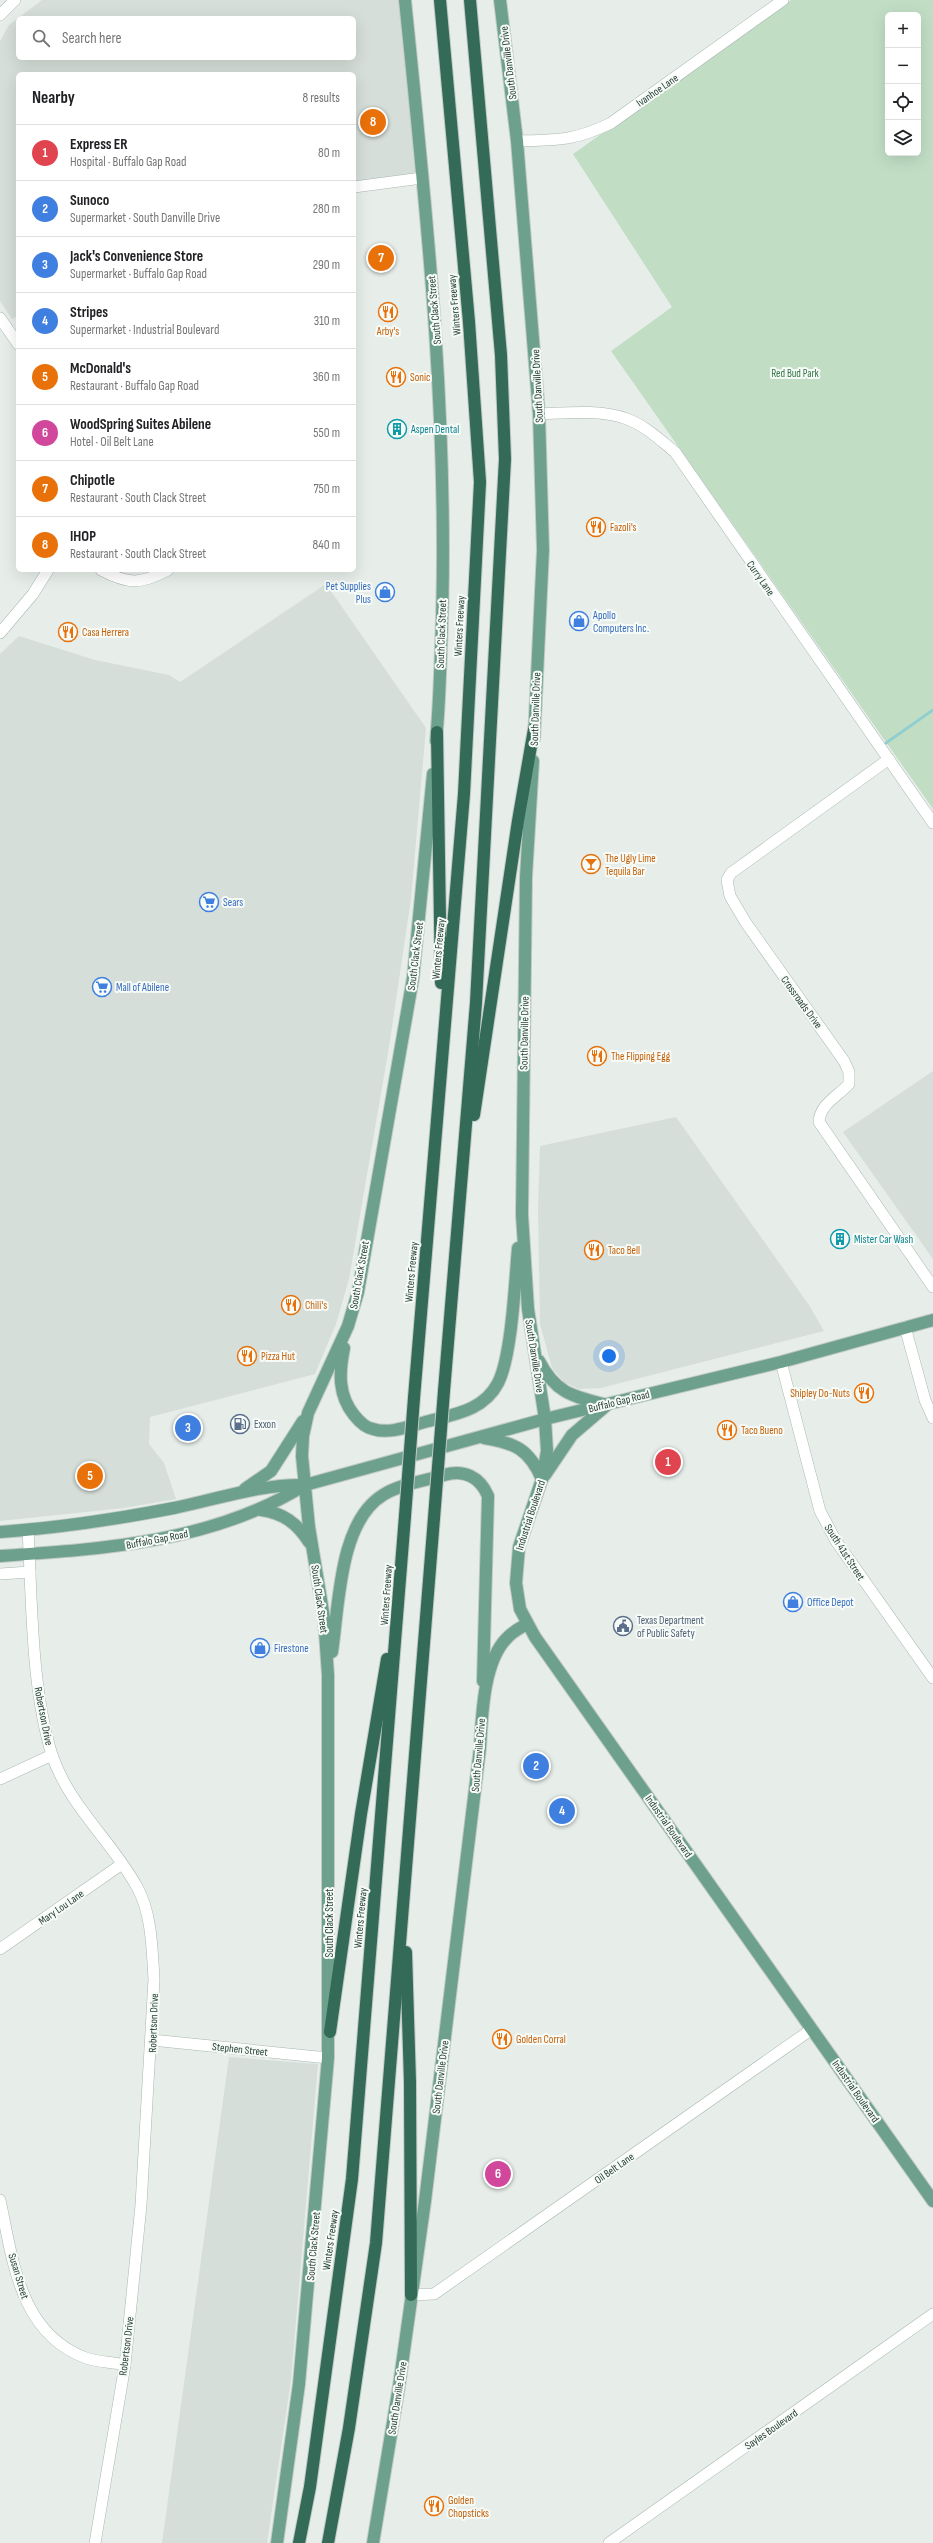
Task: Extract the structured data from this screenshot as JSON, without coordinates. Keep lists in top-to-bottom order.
{
  "streets": {
    "highway": ["Winters Freeway"],
    "main road": [
      "South Danville Drive",
      "South Clack Street",
      "Buffalo Gap Road",
      "Industrial Boulevard"
    ],
    "street": [
      "Ivanhoe Lane",
      "Curry Lane",
      "Crossroads Drive",
      "South 41st Street",
      "Robertson Drive",
      "Mary Lou Lane",
      "Stephen Street",
      "Oil Belt Lane",
      "Susan Street",
      "Sayles Boulevard"
    ]
  },
  "crossings": [
    ["South Danville Drive", "Ivanhoe Lane"],
    ["South Danville Drive", "Curry Lane"],
    ["South Danville Drive", "Buffalo Gap Road"],
    ["South Danville Drive", "Industrial Boulevard"],
    ["South Danville Drive", "Oil Belt Lane"],
    ["South Clack Street", "Buffalo Gap Road"],
    ["South Clack Street", "Stephen Street"],
    ["Curry Lane", "Crossroads Drive"],
    ["Buffalo Gap Road", "Industrial Boulevard"],
    ["Buffalo Gap Road", "South 41st Street"],
    ["Buffalo Gap Road", "Robertson Drive"],
    ["Industrial Boulevard", "Oil Belt Lane"],
    ["Robertson Drive", "Mary Lou Lane"],
    ["Robertson Drive", "Stephen Street"],
    ["Robertson Drive", "Susan Street"]
  ],
  "parks": ["Red Bud Park"],
  "places": {
    "restaurant": [
      "Arby's",
      "Sonic",
      "Fazoli's",
      "Casa Herrera",
      "The Flipping Egg",
      "Taco Bell",
      "Chili's",
      "Pizza Hut",
      "Shipley Do-Nuts",
      "Taco Bueno",
      "Golden Corral",
      "Golden Chopsticks"
    ],
    "building": ["Aspen Dental", "Mister Car Wash"],
    "shop": [
      "Pet Supplies Plus",
      "Apollo Computers Inc.",
      "Office Depot",
      "Firestone"
    ],
    "bar": ["The Ugly Lime Tequila Bar"],
    "supermarket": ["Sears", "Mall of Abilene"],
    "fuel station": ["Exxon"],
    "public building": ["Texas Department of Public Safety"]
  },
  "page": {
    "map_buttons": ["+", "−"],
    "search": "Search here",
    "heading": ["Nearby", "8 results"],
    "pins": [
      "8",
      "7",
      "3",
      "1",
      "5",
      "2",
      "4",
      "6"
    ],
    "list": [
      {
        "mark": "1",
        "name": "Express ER",
        "note": "Hospital · Buffalo Gap Road",
        "value": "80 m"
      },
      {
        "mark": "2",
        "name": "Sunoco",
        "note": "Supermarket · South Danville Drive",
        "value": "280 m"
      },
      {
        "mark": "3",
        "name": "Jack's Convenience Store",
        "note": "Supermarket · Buffalo Gap Road",
        "value": "290 m"
      },
      {
        "mark": "4",
        "name": "Stripes",
        "note": "Supermarket · Industrial Boulevard",
        "value": "310 m"
      },
      {
        "mark": "5",
        "name": "McDonald's",
        "note": "Restaurant · Buffalo Gap Road",
        "value": "360 m"
      },
      {
        "mark": "6",
        "name": "WoodSpring Suites Abilene",
        "note": "Hotel · Oil Belt Lane",
        "value": "550 m"
      },
      {
        "mark": "7",
        "name": "Chipotle",
        "note": "Restaurant · South Clack Street",
        "value": "750 m"
      },
      {
        "mark": "8",
        "name": "IHOP",
        "note": "Restaurant · South Clack Street",
        "value": "840 m"
      }
    ]
  }
}
